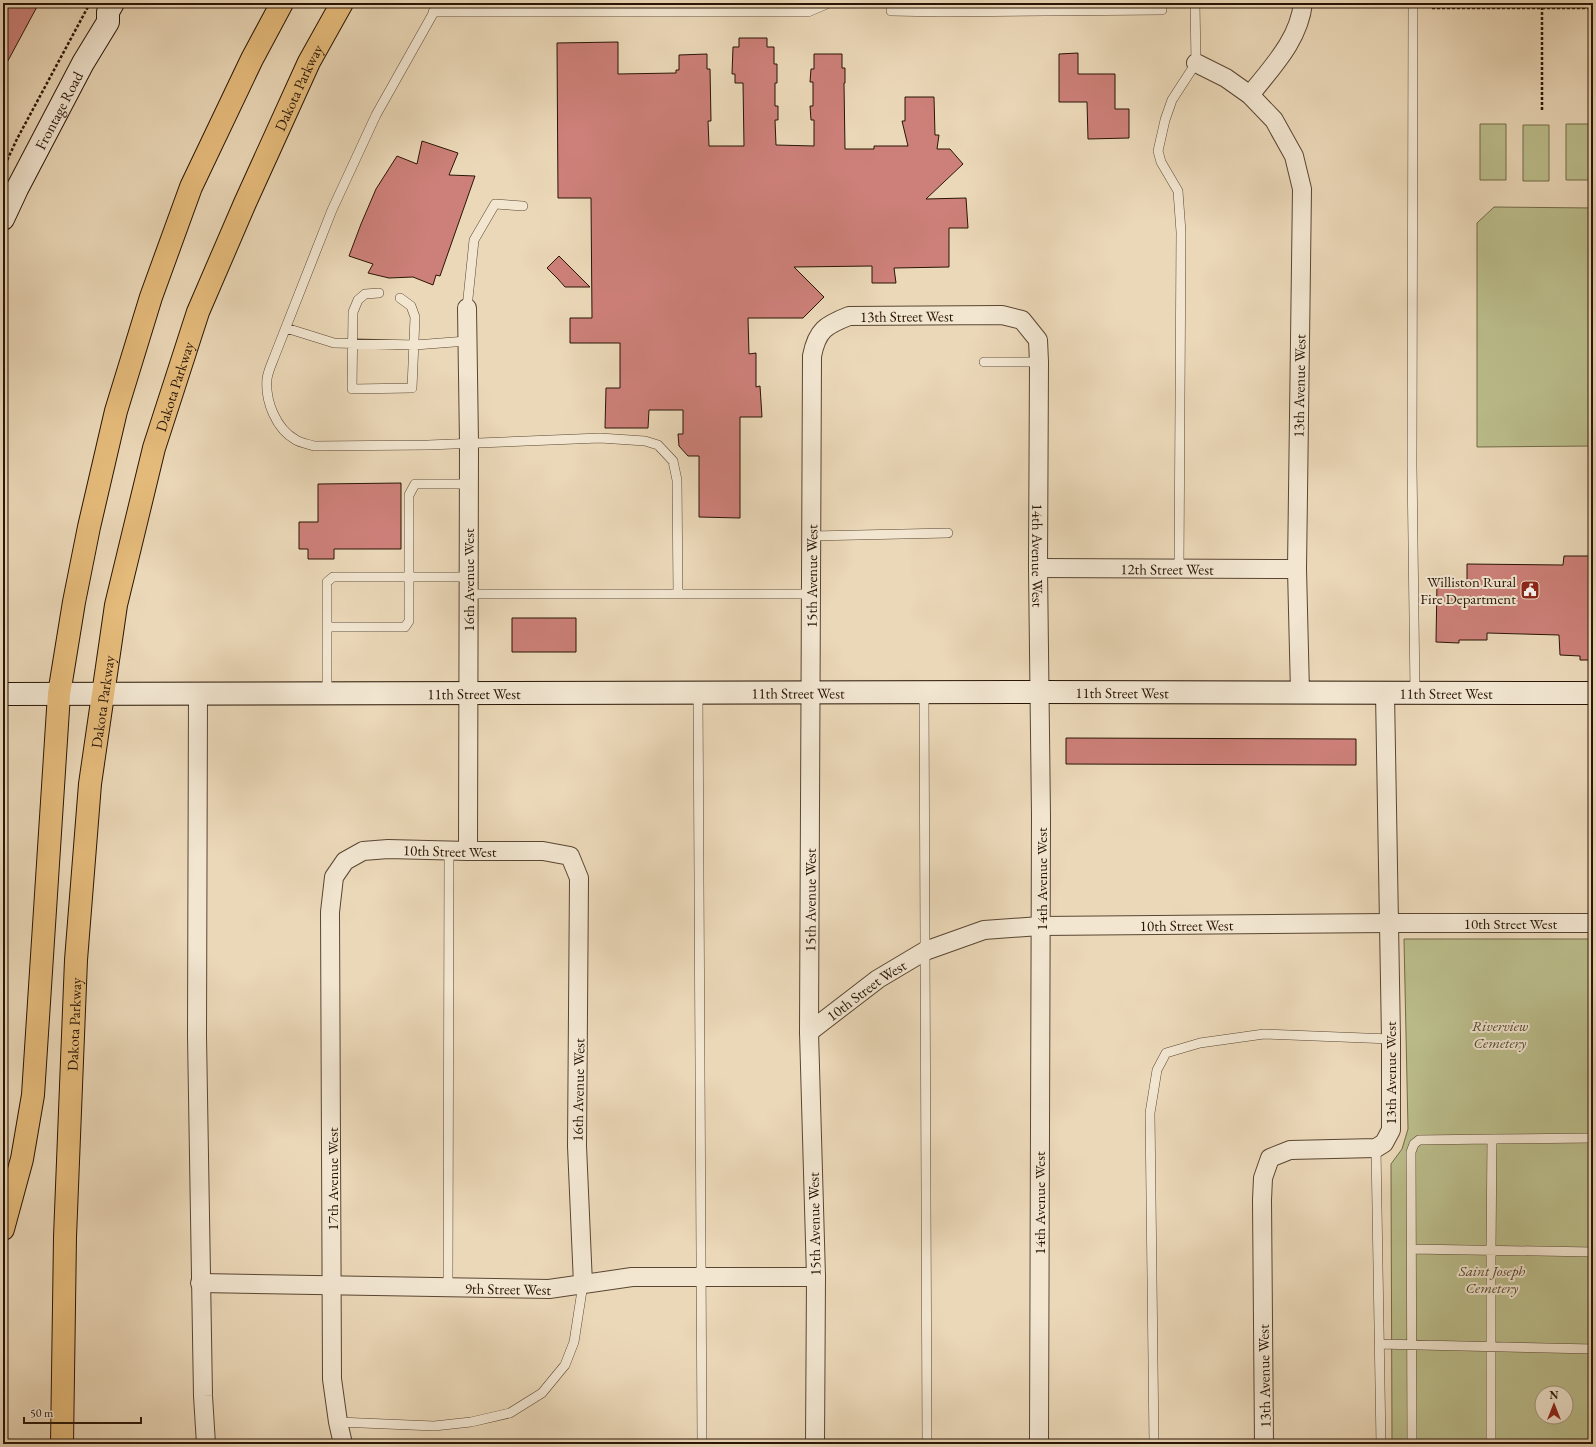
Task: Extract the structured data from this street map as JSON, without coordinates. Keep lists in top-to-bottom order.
{
  "streets": {
    "highway": ["Dakota Parkway"],
    "main road": ["Frontage Road", "11th Street West"],
    "street": [
      "13th Street West",
      "13th Avenue West",
      "14th Avenue West",
      "12th Street West",
      "15th Avenue West",
      "16th Avenue West",
      "10th Street West",
      "17th Avenue West",
      "9th Street West"
    ]
  },
  "crossings": [
    ["Dakota Parkway", "11th Street West"],
    ["13th Street West", "14th Avenue West"],
    ["13th Street West", "15th Avenue West"],
    ["13th Avenue West", "12th Street West"],
    ["13th Avenue West", "11th Street West"],
    ["13th Avenue West", "10th Street West"],
    ["14th Avenue West", "12th Street West"],
    ["14th Avenue West", "11th Street West"],
    ["14th Avenue West", "10th Street West"],
    ["15th Avenue West", "11th Street West"],
    ["15th Avenue West", "10th Street West"],
    ["15th Avenue West", "9th Street West"],
    ["16th Avenue West", "11th Street West"],
    ["16th Avenue West", "10th Street West"],
    ["16th Avenue West", "9th Street West"],
    ["10th Street West", "17th Avenue West"],
    ["17th Avenue West", "9th Street West"]
  ],
  "parks": ["Riverview Cemetery", "Saint Joseph Cemetery"],
  "places": {
    "public building": ["Williston Rural Fire Department"]
  },
  "scale_bar": "50 m",
  "north": "top"
}
